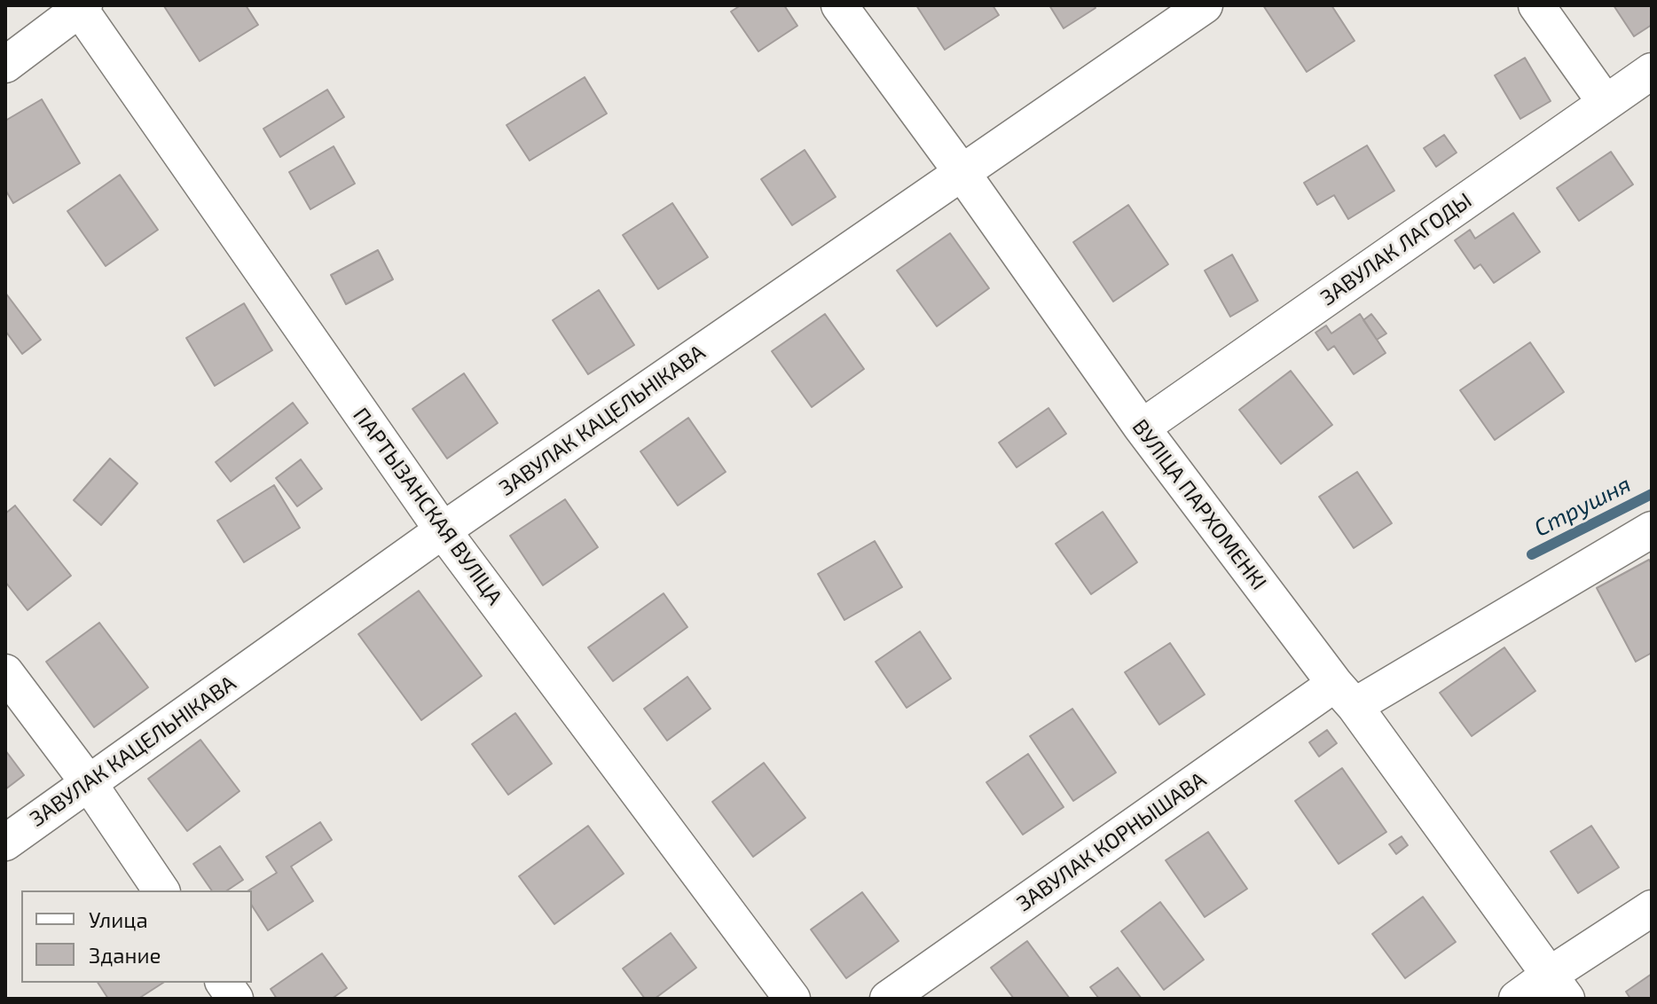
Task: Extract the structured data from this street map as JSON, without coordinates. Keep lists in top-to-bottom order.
{
  "streets": {
    "street": [
      "ЗАВУЛАК ЛАГОДЫ",
      "ЗАВУЛАК КАЦЕЛЬНІКАВА",
      "ВУЛІЦА ПАРХОМЕНКІ",
      "ПАРТЫЗАНСКАЯ ВУЛІЦА",
      "ЗАВУЛАК КОРНЫШАВА"
    ]
  },
  "crossings": [
    ["ЗАВУЛАК ЛАГОДЫ", "ВУЛІЦА ПАРХОМЕНКІ"],
    ["ЗАВУЛАК КАЦЕЛЬНІКАВА", "ВУЛІЦА ПАРХОМЕНКІ"],
    ["ЗАВУЛАК КАЦЕЛЬНІКАВА", "ПАРТЫЗАНСКАЯ ВУЛІЦА"],
    ["ВУЛІЦА ПАРХОМЕНКІ", "ЗАВУЛАК КОРНЫШАВА"]
  ],
  "water": ["Струшня"],
  "legend": ["Улица", "Здание"]
}
